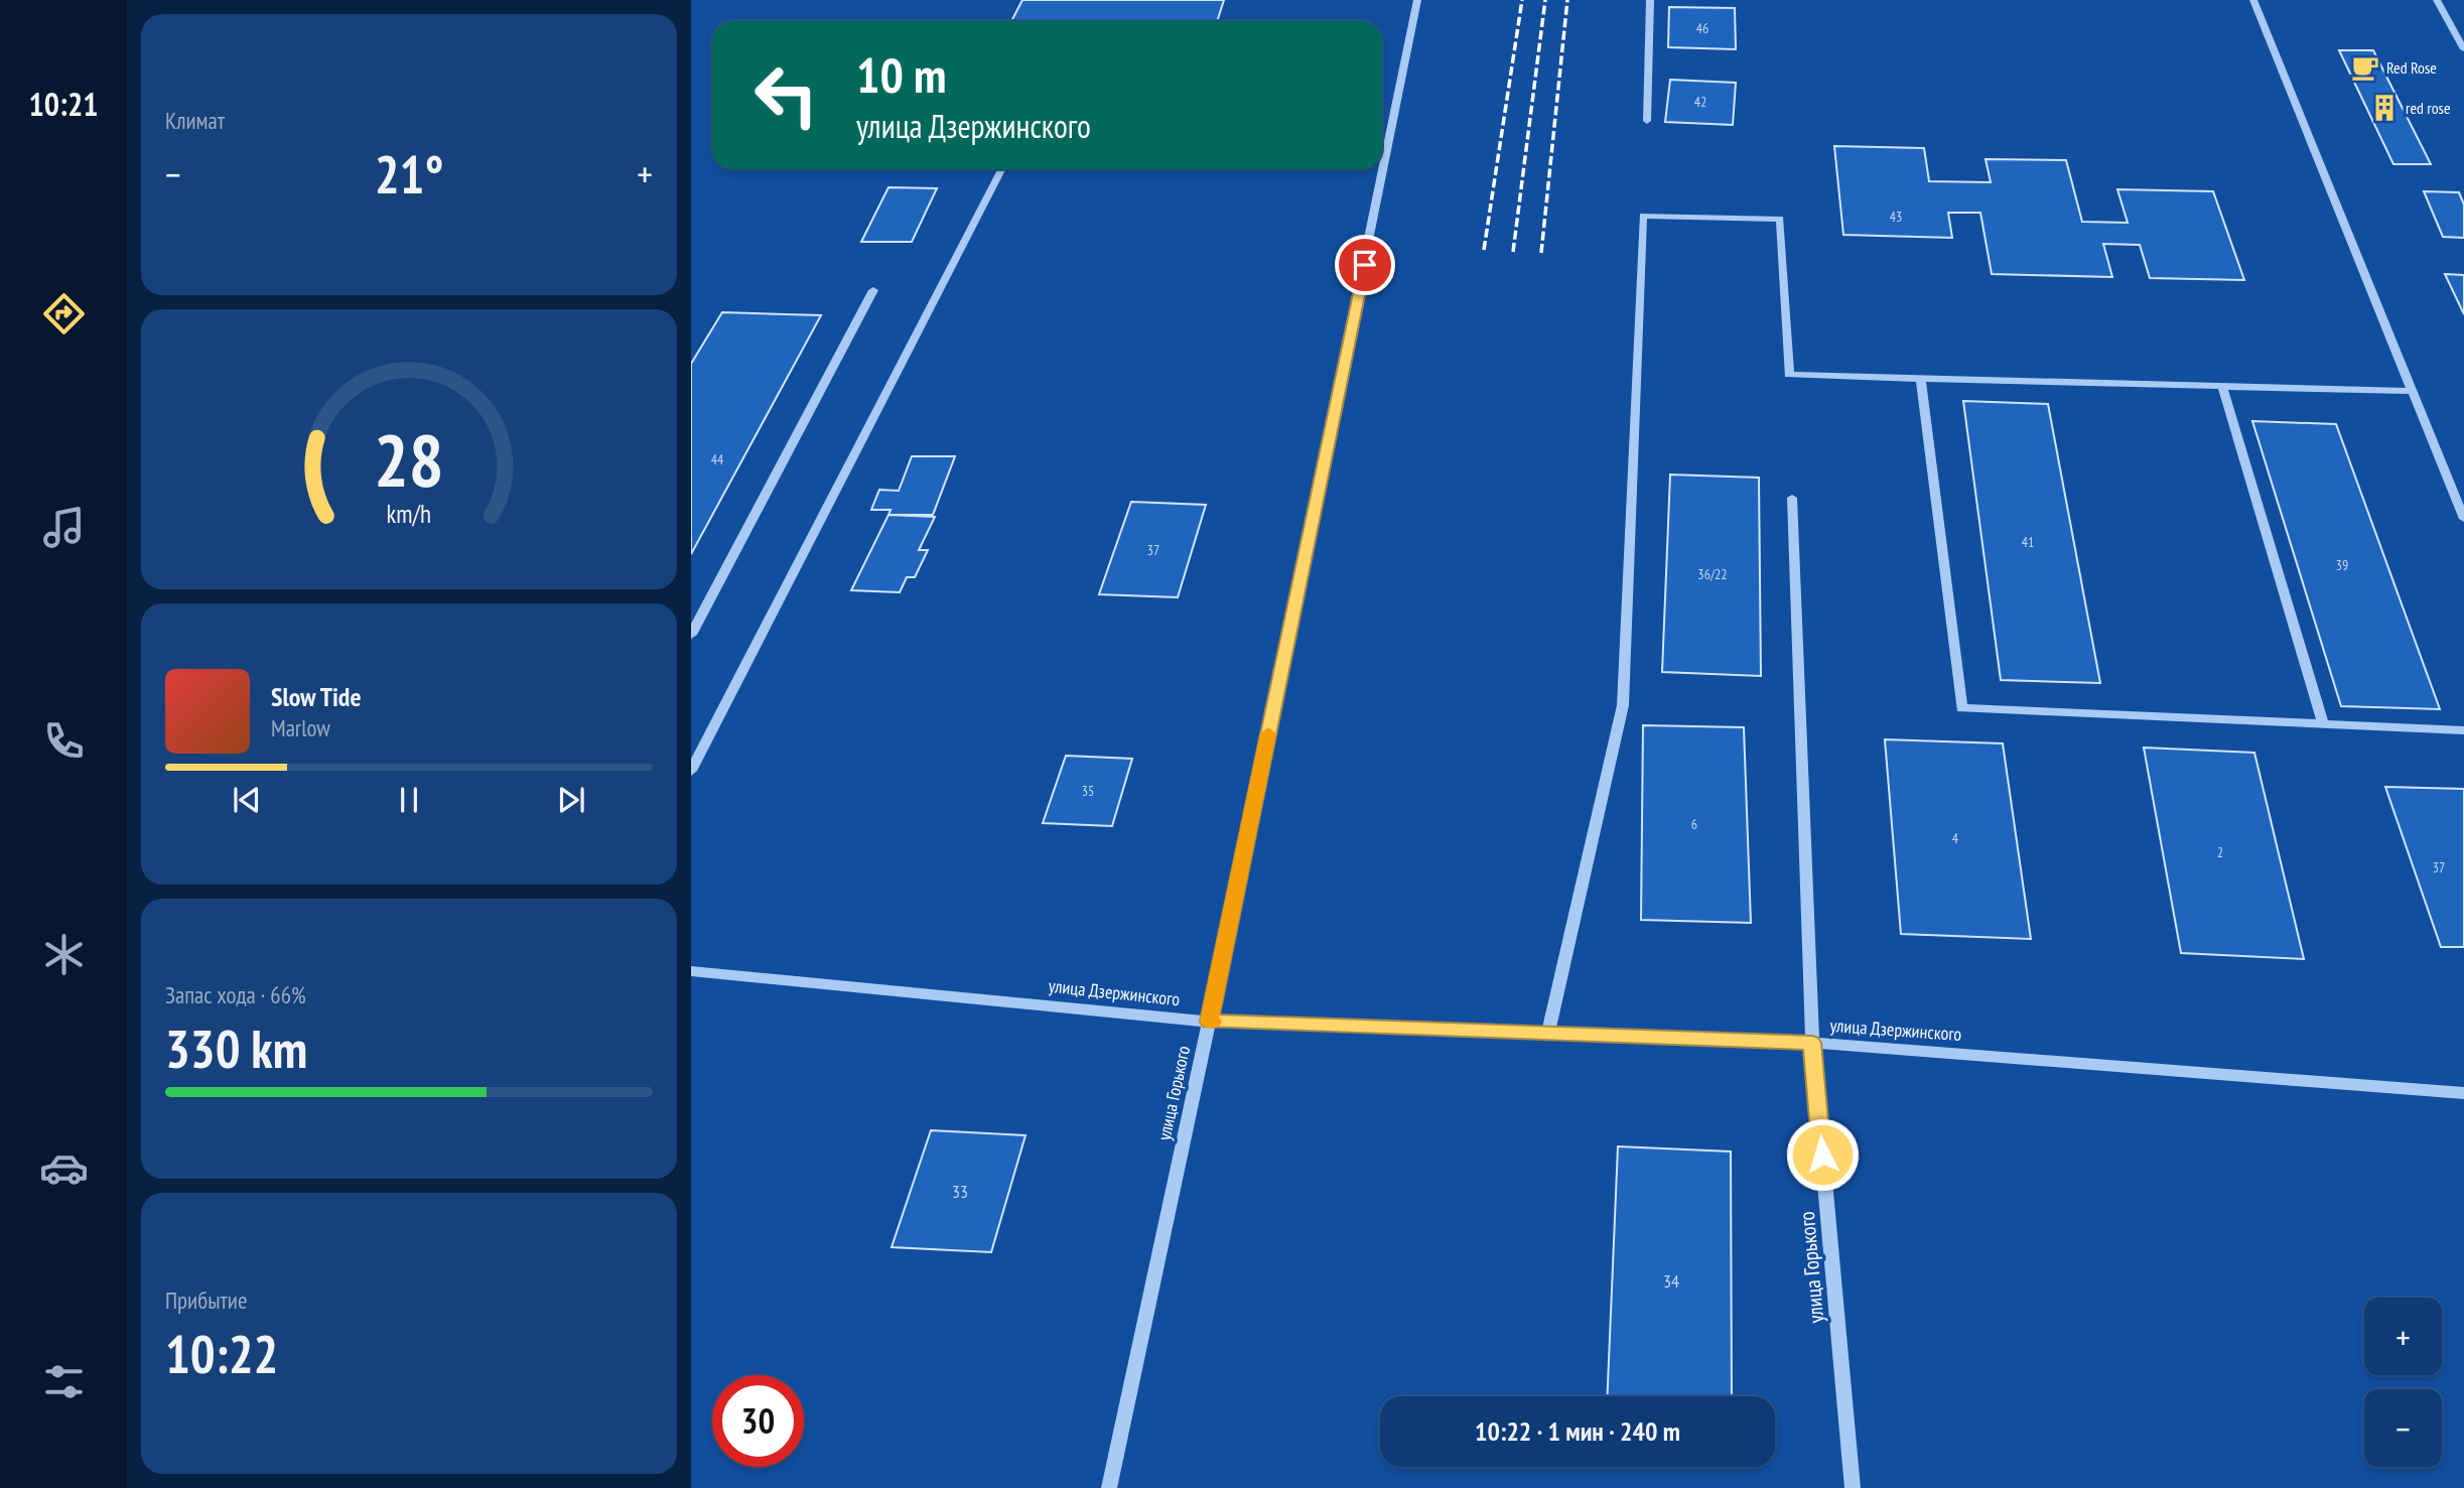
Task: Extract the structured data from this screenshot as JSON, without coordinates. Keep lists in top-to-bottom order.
{
  "streets": {
    "street": ["улица Дзержинского", "улица Горького"]
  },
  "crossings": [
    ["улица Дзержинского", "улица Горького"]
  ],
  "places": {
    "cafe": ["Red Rose"],
    "building": ["red rose"]
  },
  "house_numbers": [
    "46",
    "42",
    "43",
    "44",
    "41",
    "37",
    "39",
    "36/22",
    "35",
    "6",
    "4",
    "2",
    "37",
    "33",
    "34"
  ],
  "page": {
    "tabs": "10:21",
    "tile": [
      "Климат",
      ["Запас хода · 66%", "330 km"],
      ["Прибытие", "10:22"]
    ],
    "turn": ["10 m", "улица Дзержинского"],
    "heat": ["−", "21°", "+"],
    "song": ["Slow Tide", "Marlow"],
    "map_buttons": ["+", "−"],
    "limit": "30",
    "trip": "10:22 · 1 мин · 240 m",
    "gauge": ["28", "km/h"]
  }
}
